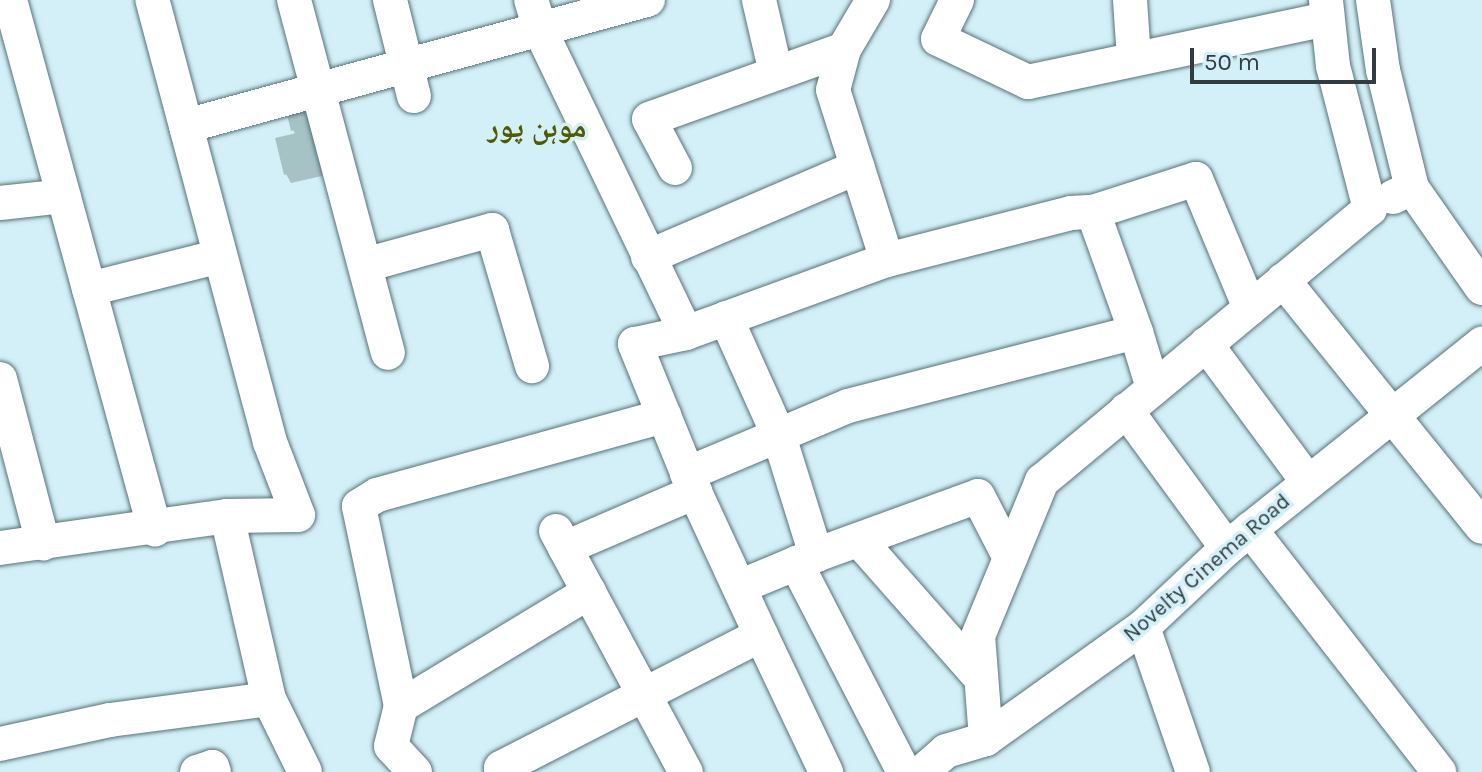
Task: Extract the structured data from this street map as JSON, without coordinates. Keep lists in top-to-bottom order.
{
  "streets": {
    "street": ["Novelty Cinema Road"]
  },
  "districts": ["موہن پور"],
  "scale_bar": "50 m"
}
